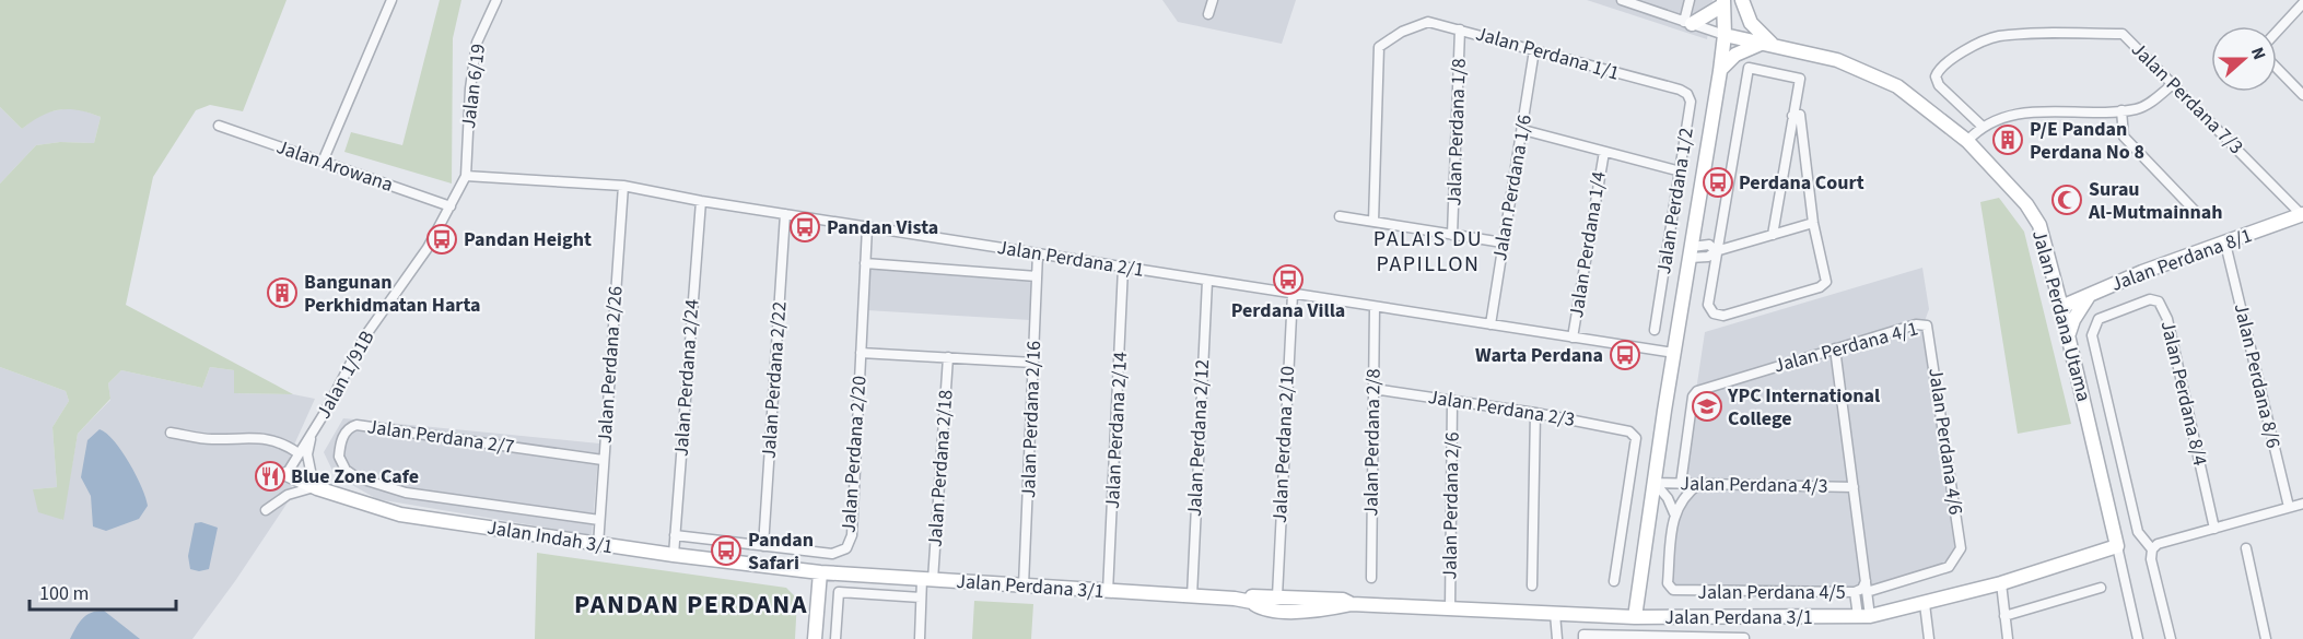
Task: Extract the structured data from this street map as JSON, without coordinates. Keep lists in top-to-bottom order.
{
  "streets": {
    "street": [
      "Jalan Perdana 1/1",
      "Jalan 6/19",
      "Jalan Perdana 7/3",
      "Jalan Perdana 1/8",
      "Jalan Arowana",
      "Jalan Perdana 1/6",
      "Jalan Perdana 1/2",
      "Jalan Perdana 1/4",
      "Jalan Perdana 2/1",
      "Jalan Perdana 8/1",
      "Jalan Perdana Utama",
      "Jalan Perdana 4/1",
      "Jalan Perdana 2/26",
      "Jalan 1/91B",
      "Jalan Perdana 8/6",
      "Jalan Perdana 2/24",
      "Jalan Perdana 2/22",
      "Jalan Perdana 8/4",
      "Jalan Perdana 2/3",
      "Jalan Perdana 2/16",
      "Jalan Perdana 2/14",
      "Jalan Perdana 2/7",
      "Jalan Perdana 2/12",
      "Jalan Perdana 4/6",
      "Jalan Perdana 2/8",
      "Jalan Perdana 2/10",
      "Jalan Perdana 2/20",
      "Jalan Perdana 2/18",
      "Jalan Perdana 4/3",
      "Jalan Perdana 2/6",
      "Jalan Indah 3/1",
      "Jalan Perdana 3/1",
      "Jalan Perdana 4/5"
    ]
  },
  "crossings": [
    ["Jalan Perdana 1/1", "Jalan Perdana 1/8"],
    ["Jalan Perdana 1/1", "Jalan Perdana 1/6"],
    ["Jalan Perdana 1/1", "Jalan Perdana 1/2"],
    ["Jalan 6/19", "Jalan Perdana 2/1"],
    ["Jalan 6/19", "Jalan 1/91B"],
    ["Jalan Perdana 7/3", "Jalan Perdana 8/1"],
    ["Jalan Arowana", "Jalan 1/91B"],
    ["Jalan Perdana 1/6", "Jalan Perdana 2/1"],
    ["Jalan Perdana 1/4", "Jalan Perdana 2/1"],
    ["Jalan Perdana 2/1", "Jalan Perdana 2/26"],
    ["Jalan Perdana 2/1", "Jalan 1/91B"],
    ["Jalan Perdana 2/1", "Jalan Perdana 2/24"],
    ["Jalan Perdana 2/1", "Jalan Perdana 2/22"],
    ["Jalan Perdana 2/1", "Jalan Perdana 2/16"],
    ["Jalan Perdana 2/1", "Jalan Perdana 2/14"],
    ["Jalan Perdana 2/1", "Jalan Perdana 2/12"],
    ["Jalan Perdana 2/1", "Jalan Perdana 2/8"],
    ["Jalan Perdana 2/1", "Jalan Perdana 2/10"],
    ["Jalan Perdana 2/1", "Jalan Perdana 2/20"],
    ["Jalan Perdana 8/1", "Jalan Perdana Utama"],
    ["Jalan Perdana 8/1", "Jalan Perdana 8/6"],
    ["Jalan Perdana Utama", "Jalan Perdana 3/1"],
    ["Jalan Perdana 4/1", "Jalan Perdana 4/6"],
    ["Jalan Perdana 4/1", "Jalan Perdana 4/3"],
    ["Jalan Perdana 2/26", "Jalan Perdana 2/7"],
    ["Jalan Perdana 2/26", "Jalan Indah 3/1"],
    ["Jalan 1/91B", "Jalan Indah 3/1"],
    ["Jalan Perdana 2/24", "Jalan Perdana 2/20"],
    ["Jalan Perdana 2/24", "Jalan Indah 3/1"],
    ["Jalan Perdana 2/22", "Jalan Perdana 2/20"],
    ["Jalan Perdana 2/3", "Jalan Perdana 2/8"],
    ["Jalan Perdana 2/3", "Jalan Perdana 2/6"],
    ["Jalan Perdana 2/16", "Jalan Perdana 3/1"],
    ["Jalan Perdana 2/14", "Jalan Perdana 3/1"],
    ["Jalan Perdana 2/12", "Jalan Perdana 3/1"],
    ["Jalan Perdana 4/6", "Jalan Perdana 4/5"],
    ["Jalan Perdana 2/10", "Jalan Perdana 3/1"],
    ["Jalan Perdana 2/18", "Jalan Perdana 3/1"],
    ["Jalan Perdana 2/6", "Jalan Perdana 3/1"],
    ["Jalan Indah 3/1", "Jalan Perdana 3/1"]
  ],
  "districts": ["PALAIS DU PAPILLON", "PANDAN PERDANA"],
  "places": {
    "building": ["P/E Pandan Perdana No 8", "Bangunan Perkhidmatan Harta"],
    "bus stop": [
      "Perdana Court",
      "Pandan Vista",
      "Pandan Height",
      "Perdana Villa",
      "Warta Perdana",
      "Pandan Safari"
    ],
    "mosque": ["Surau Al-Mutmainnah"],
    "school or university": ["YPC International College"],
    "restaurant": ["Blue Zone Cafe"]
  },
  "scale_bar": "100 m",
  "north": "right"
}
